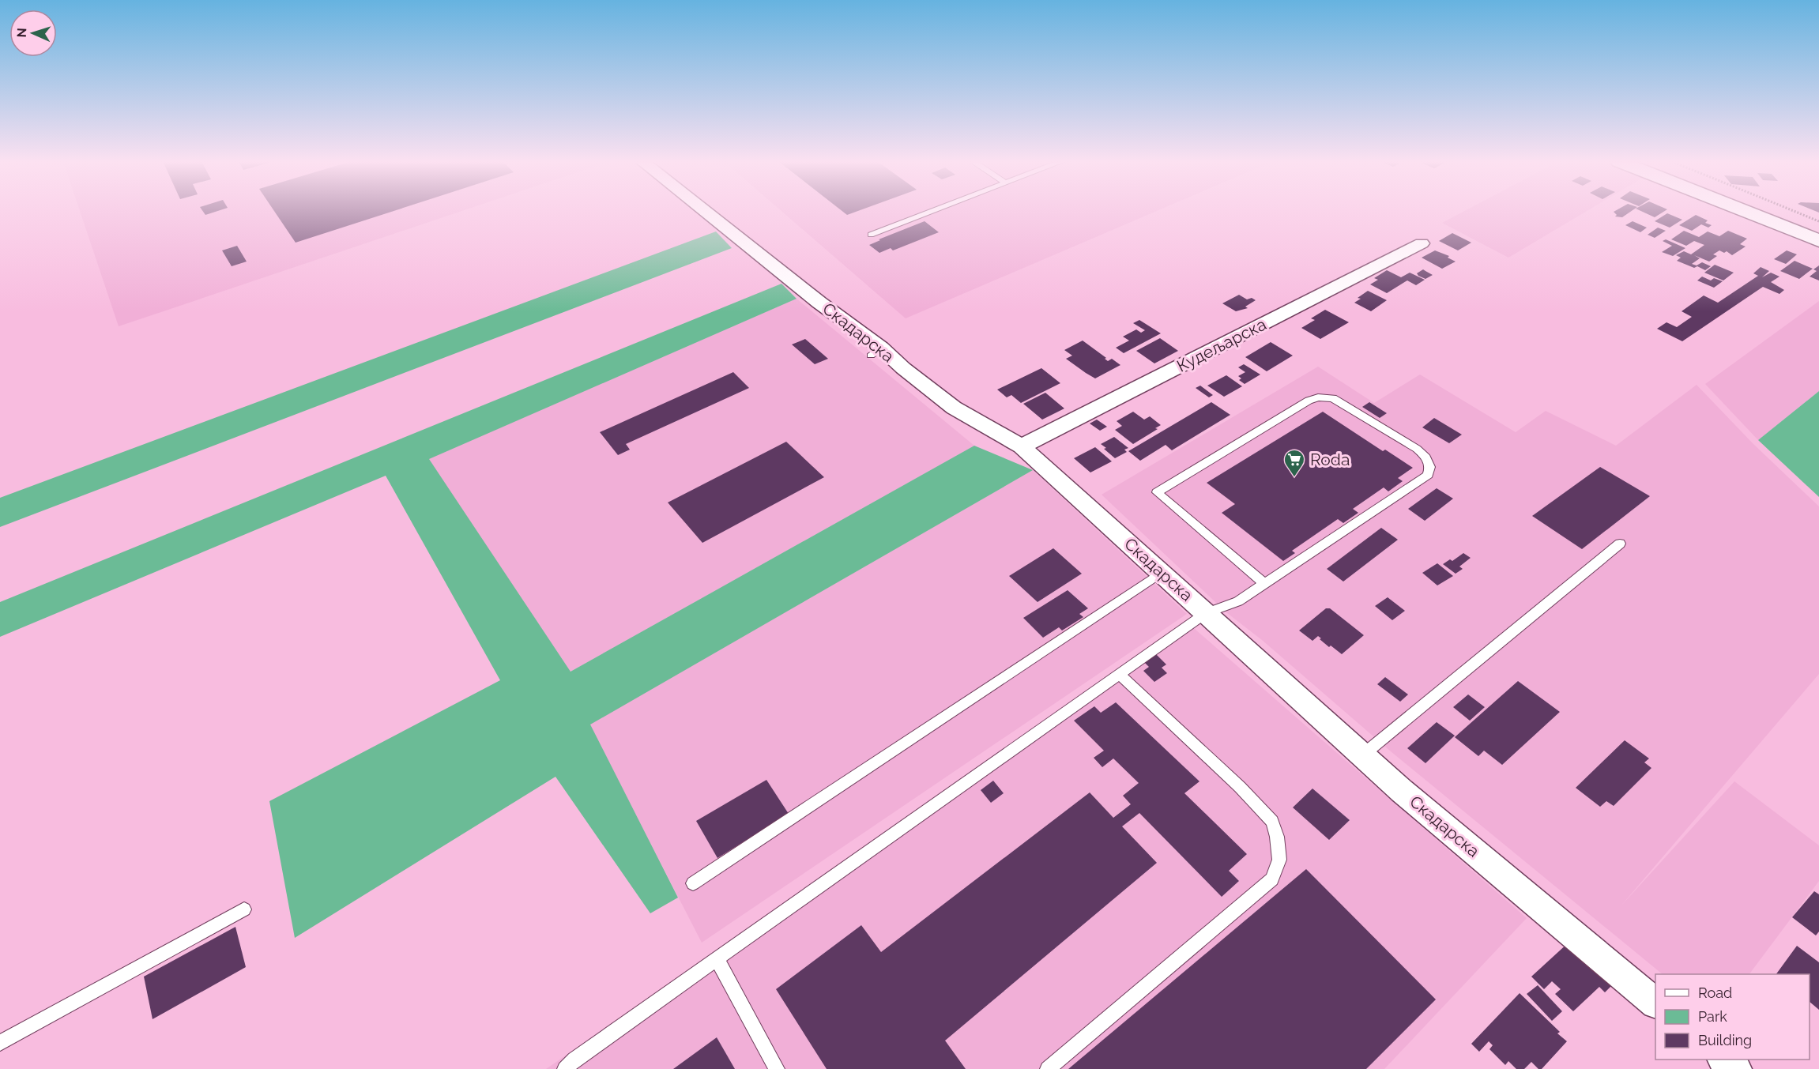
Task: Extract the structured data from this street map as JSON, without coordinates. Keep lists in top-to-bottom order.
{
  "streets": {
    "street": ["Скадарска", "Кудељарска"]
  },
  "crossings": [
    ["Скадарска", "Кудељарска"]
  ],
  "places": {
    "supermarket": ["Roda"]
  },
  "legend": ["Road", "Park", "Building"],
  "north": "left"
}
